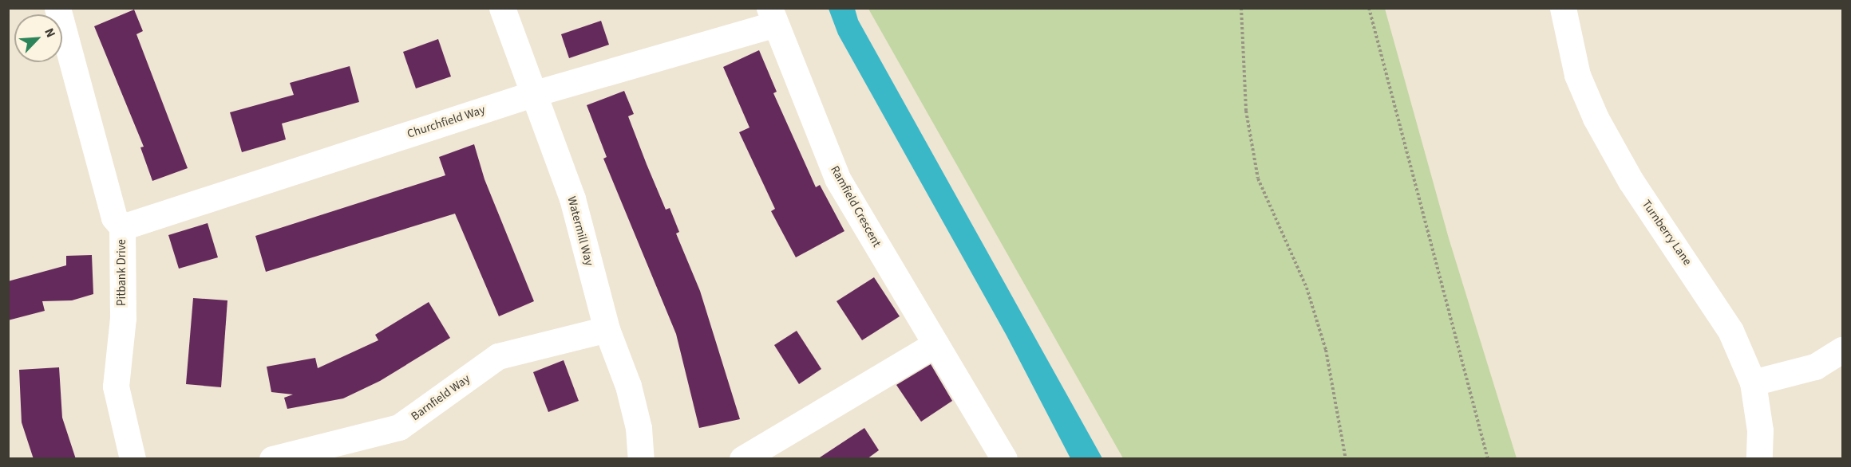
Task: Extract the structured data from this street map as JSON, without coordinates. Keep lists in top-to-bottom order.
{
  "streets": {
    "street": [
      "Churchfield Way",
      "Ramfield Crescent",
      "Watermill Way",
      "Turnberry Lane",
      "Pitbank Drive",
      "Barnfield Way"
    ]
  },
  "crossings": [
    ["Churchfield Way", "Ramfield Crescent"],
    ["Churchfield Way", "Watermill Way"],
    ["Churchfield Way", "Pitbank Drive"],
    ["Watermill Way", "Barnfield Way"]
  ],
  "north": "top right"
}
